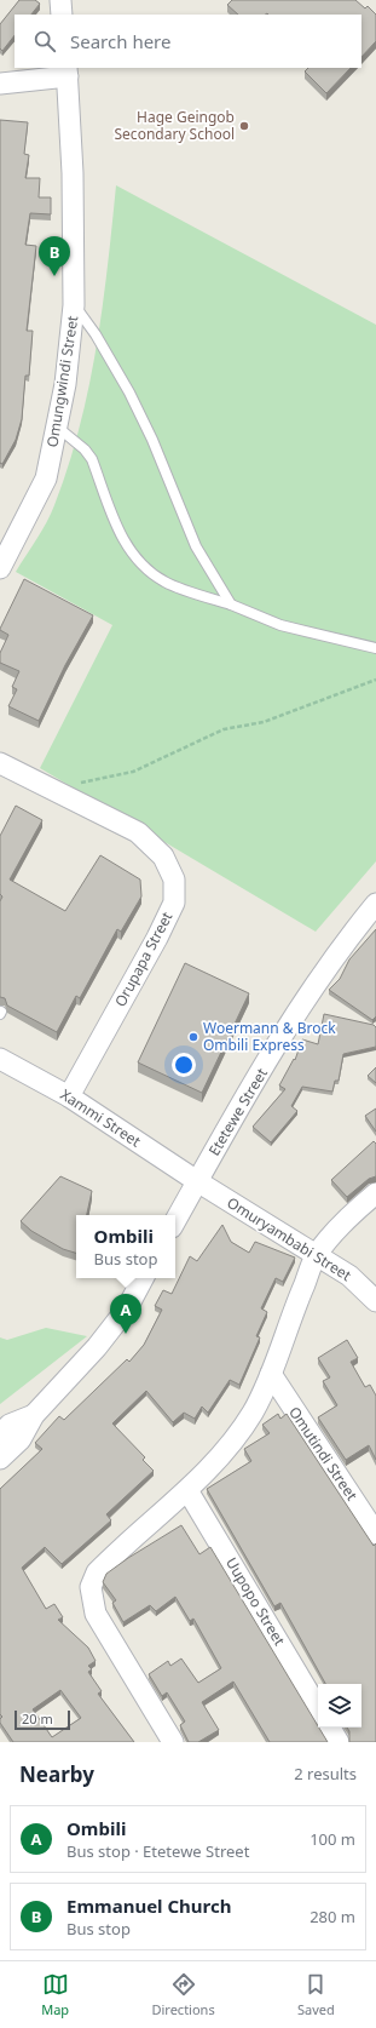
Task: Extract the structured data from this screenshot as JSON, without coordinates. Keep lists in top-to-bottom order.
{
  "streets": {
    "street": [
      "Omungwindi Street",
      "Orupapa Street",
      "Etetewe Street",
      "Xammi Street",
      "Omuryambabi Street",
      "Omutindi Street",
      "Uupopo Street"
    ]
  },
  "crossings": [
    ["Orupapa Street", "Xammi Street"],
    ["Etetewe Street", "Xammi Street"],
    ["Etetewe Street", "Omuryambabi Street"],
    ["Xammi Street", "Omuryambabi Street"]
  ],
  "places": ["Hage Geingob Secondary School", "Woermann & Brock Ombili Express"],
  "scale_bar": "20 m",
  "page": {
    "search": "Search here",
    "pins": ["B", "A"],
    "popup": ["Ombili", "Bus stop"],
    "scale": "20 m",
    "heading": ["Nearby", "2 results"],
    "list": [
      {
        "mark": "A",
        "name": "Ombili",
        "note": "Bus stop · Etetewe Street",
        "value": "100 m"
      },
      {
        "mark": "B",
        "name": "Emmanuel Church",
        "note": "Bus stop",
        "value": "280 m"
      }
    ],
    "nav": ["Map", "Directions", "Saved"]
  }
}
